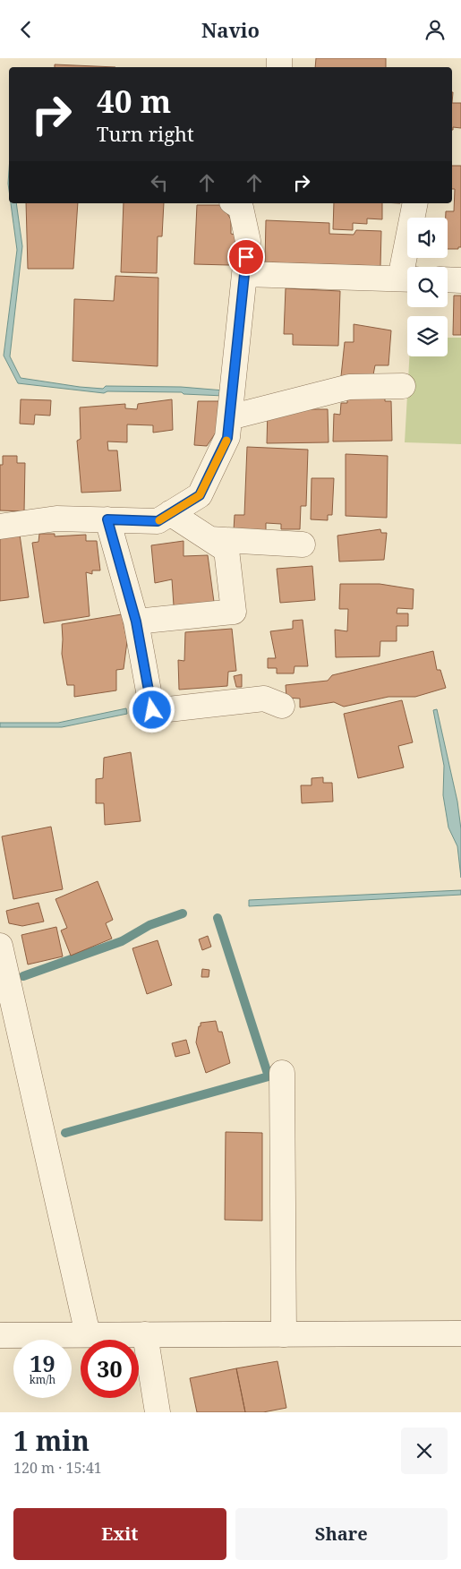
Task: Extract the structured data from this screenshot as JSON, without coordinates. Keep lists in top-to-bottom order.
{
  "page": {
    "header": "Navio",
    "turn": ["40 m", "Turn right"],
    "speed": "19 km/h",
    "limit": "30",
    "heading": ["1 min", "120 m · 15:41"],
    "buttons": ["Exit", "Share"]
  }
}
